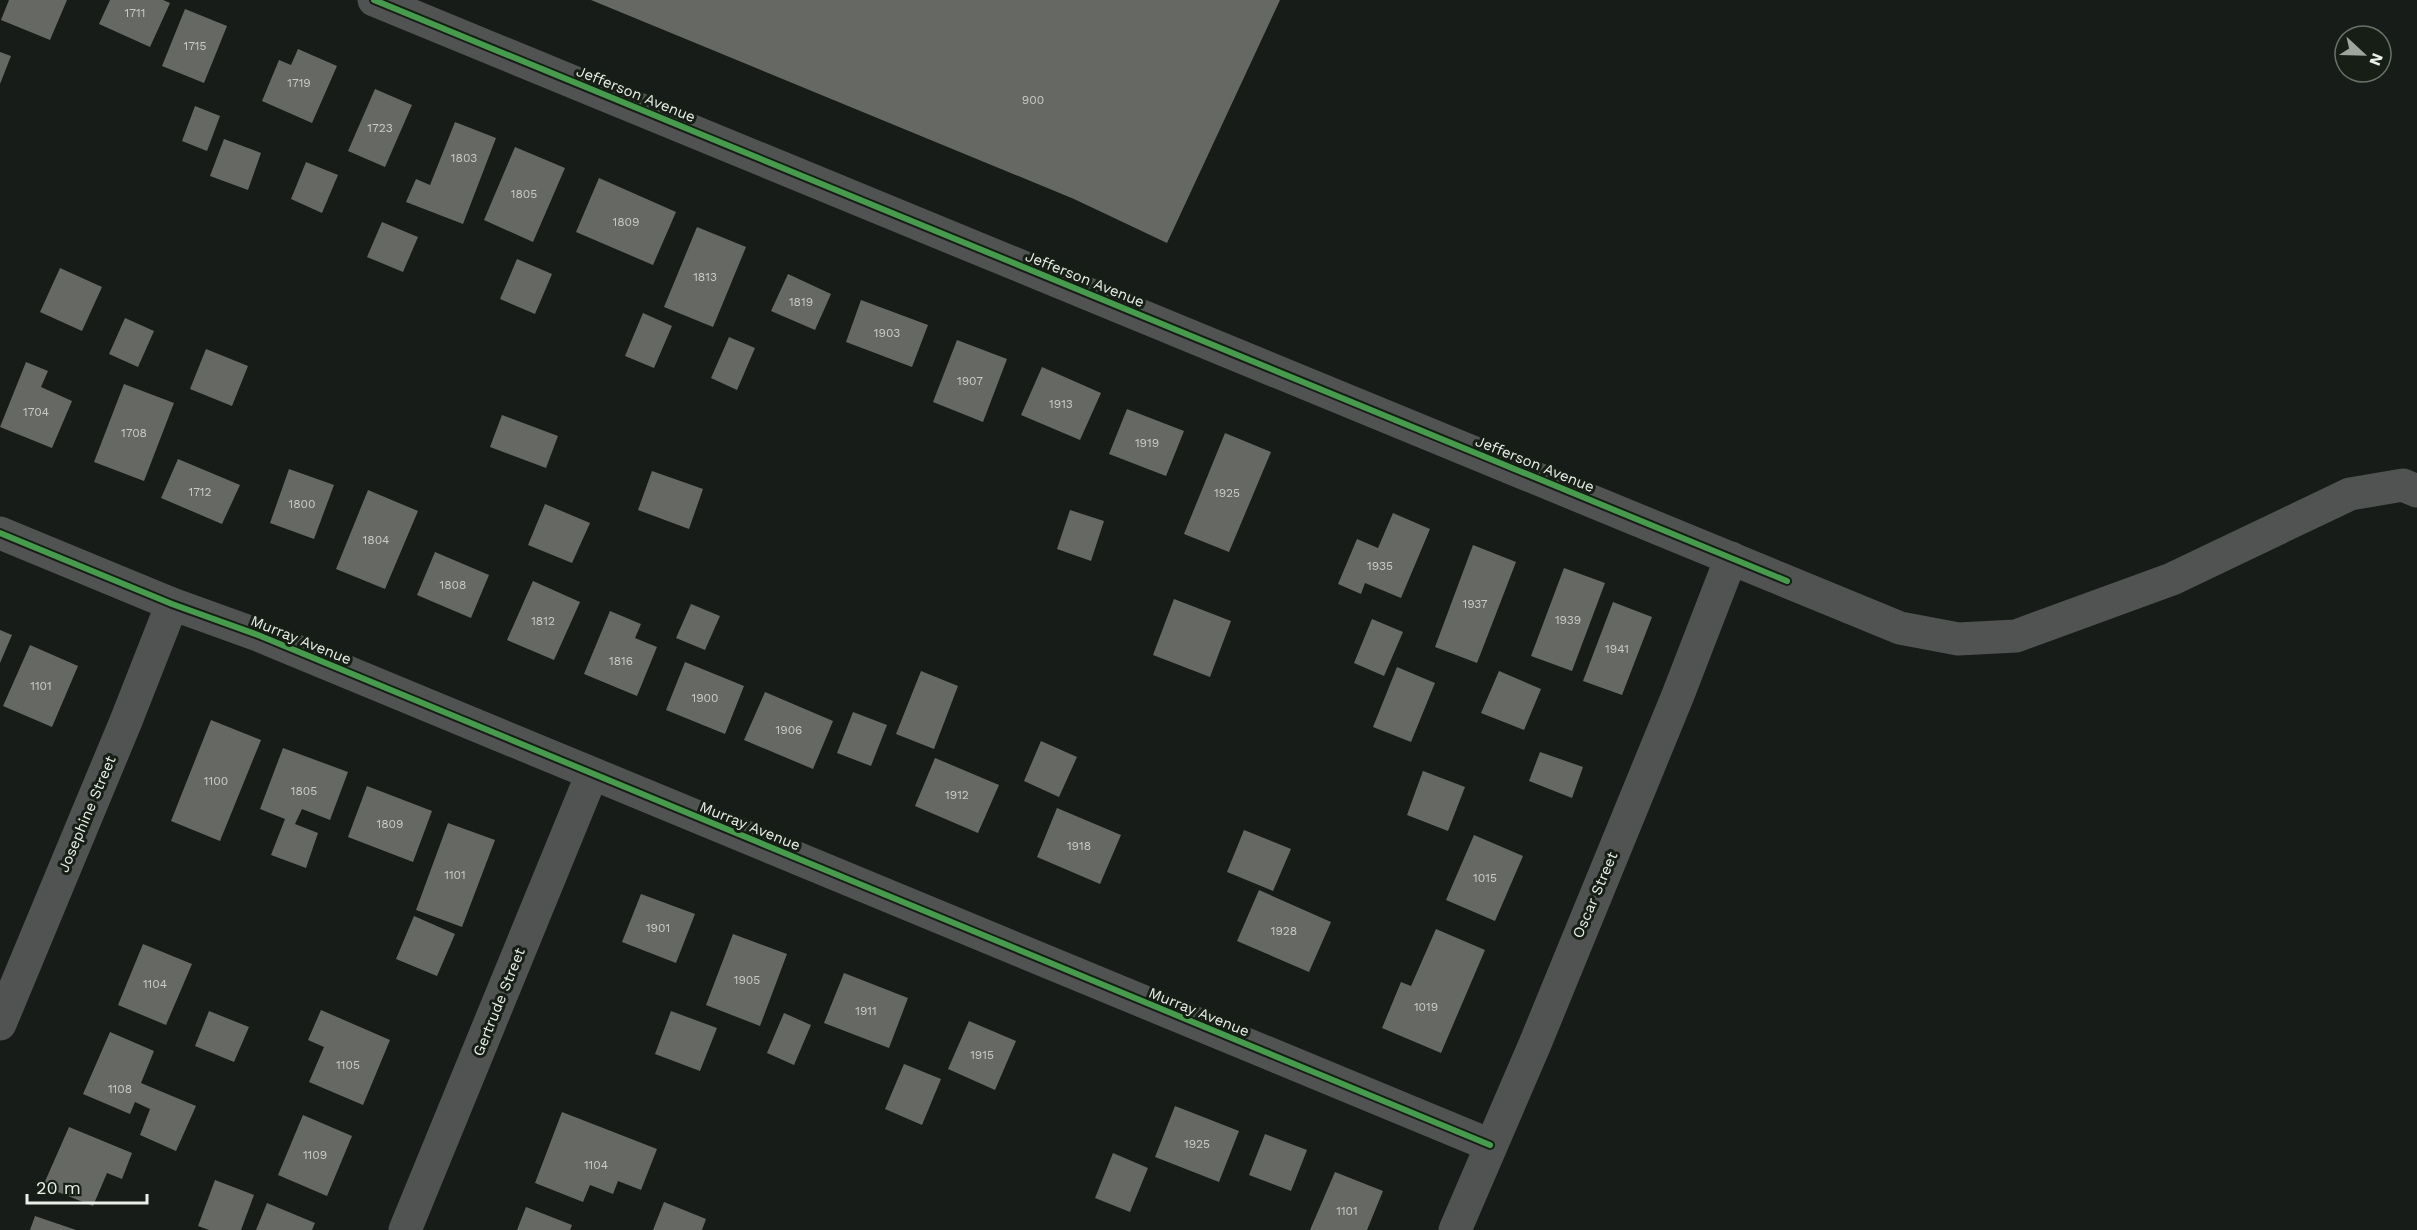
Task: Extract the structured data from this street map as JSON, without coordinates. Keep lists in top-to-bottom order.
{
  "streets": {
    "street": [
      "Jefferson Avenue",
      "Murray Avenue",
      "Josephine Street",
      "Oscar Street",
      "Gertrude Street"
    ]
  },
  "crossings": [
    ["Jefferson Avenue", "Oscar Street"],
    ["Murray Avenue", "Josephine Street"],
    ["Murray Avenue", "Oscar Street"],
    ["Murray Avenue", "Gertrude Street"]
  ],
  "house_numbers": [
    "1711",
    "1715",
    "1719",
    "900",
    "1723",
    "1803",
    "1805",
    "1809",
    "1813",
    "1819",
    "1903",
    "1907",
    "1913",
    "1704",
    "1708",
    "1919",
    "1712",
    "1925",
    "1800",
    "1804",
    "1935",
    "1808",
    "1937",
    "1939",
    "1812",
    "1941",
    "1816",
    "1101",
    "1900",
    "1906",
    "1100",
    "1805",
    "1912",
    "1809",
    "1918",
    "1101",
    "1015",
    "1901",
    "1928",
    "1905",
    "1104",
    "1019",
    "1911",
    "1915",
    "1105",
    "1108",
    "1925",
    "1109",
    "1104",
    "1101"
  ],
  "scale_bar": "20 m",
  "north": "right"
}
